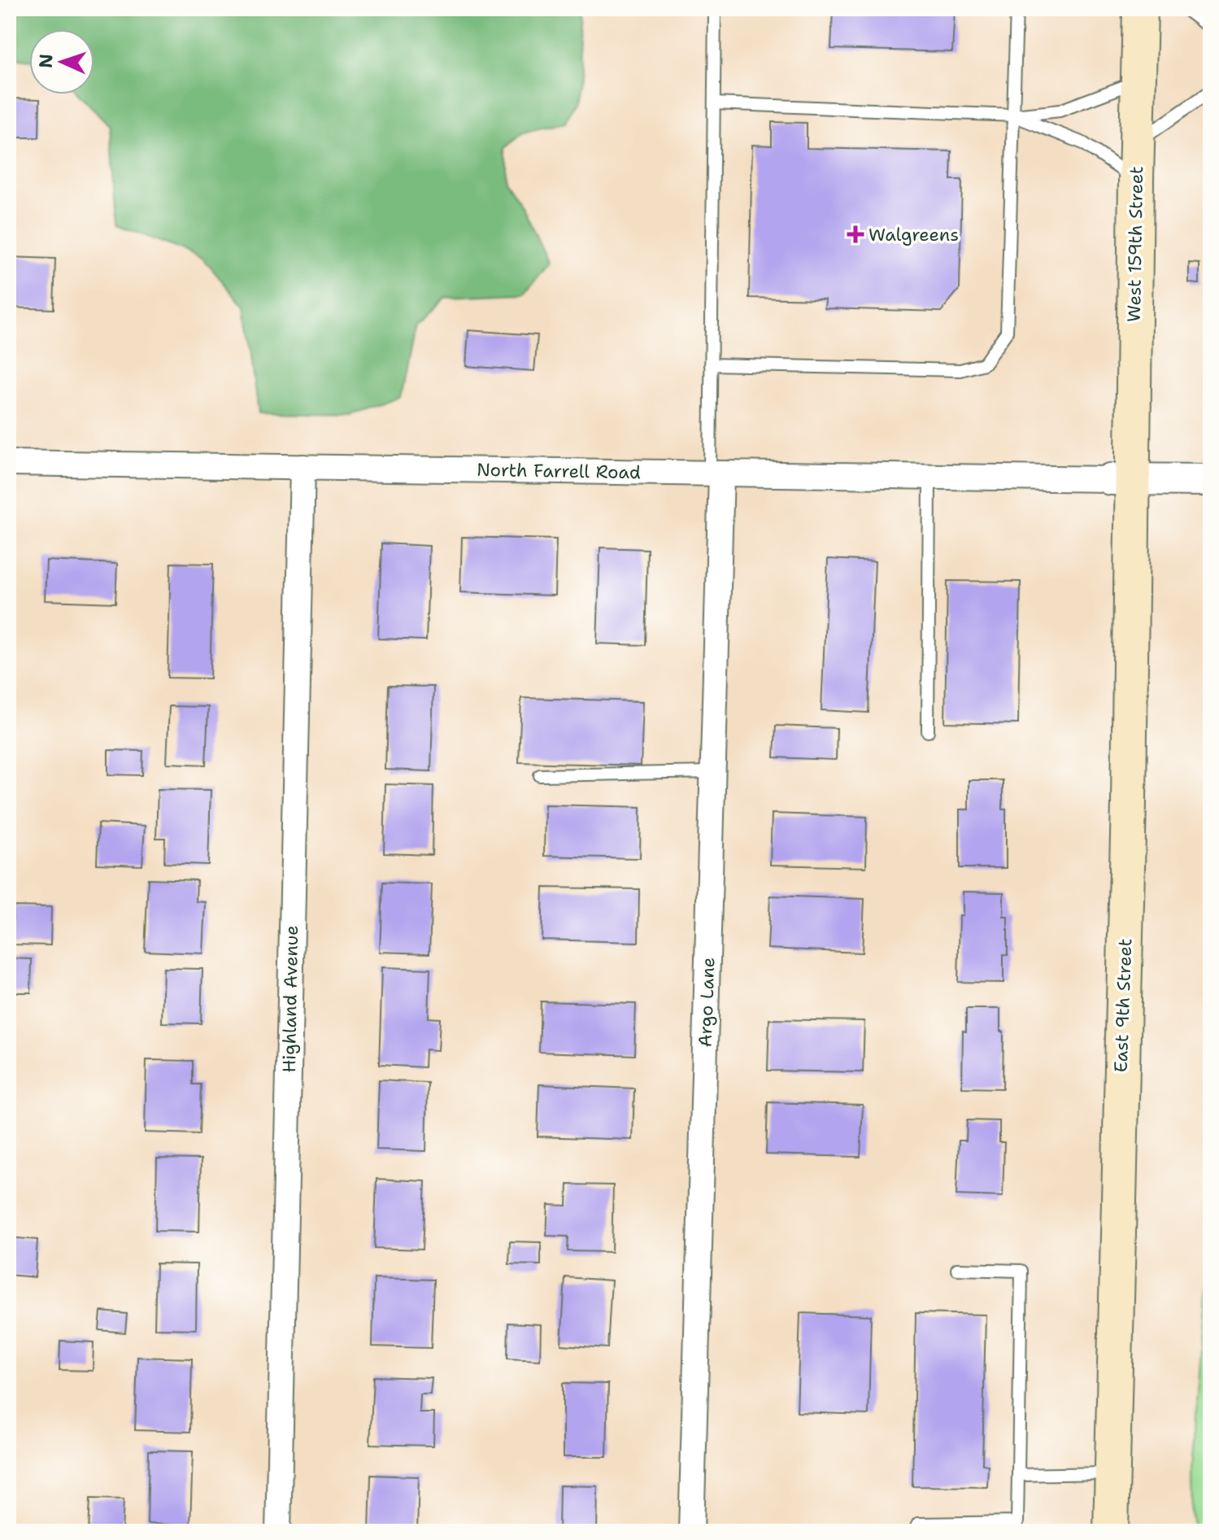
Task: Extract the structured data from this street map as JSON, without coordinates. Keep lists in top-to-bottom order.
{
  "streets": {
    "main road": ["West 159th Street", "East 9th Street"],
    "street": ["North Farrell Road", "Highland Avenue", "Argo Lane"]
  },
  "crossings": [
    ["West 159th Street", "North Farrell Road"],
    ["West 159th Street", "East 9th Street"],
    ["North Farrell Road", "Highland Avenue"],
    ["North Farrell Road", "Argo Lane"],
    ["North Farrell Road", "East 9th Street"]
  ],
  "places": {
    "health": ["Walgreens"]
  },
  "north": "left"
}
